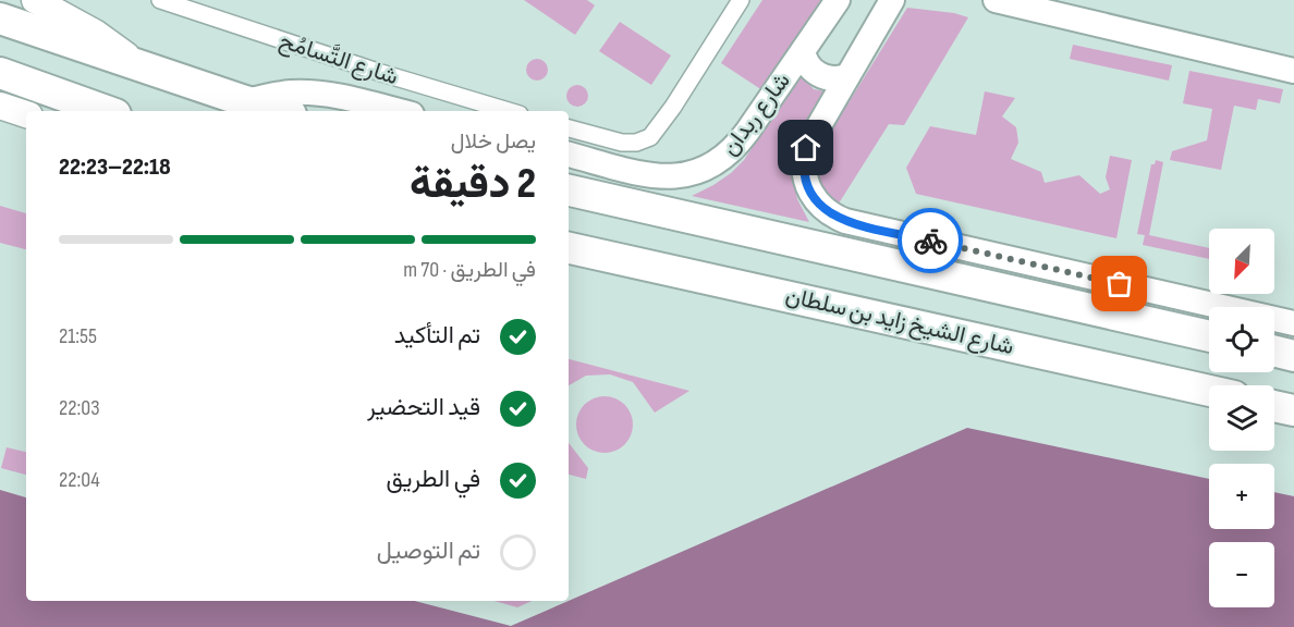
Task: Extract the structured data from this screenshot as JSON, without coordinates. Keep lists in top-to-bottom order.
{
  "streets": {
    "highway": ["شارع الشيخ زايد بن سلطان"],
    "main road": ["شارع ربدان"],
    "street": ["شارع التَّسامُح"]
  },
  "north": "bottom left",
  "page": {
    "heading": ["2 دقيقة", "يصل خلال", "22:18–22:23"],
    "bar": "في الطريق · 70 m",
    "map_buttons": ["+", "−"],
    "list": [
      ["تم التأكيد", "21:55"],
      ["قيد التحضير", "22:03"],
      ["في الطريق", "22:04"],
      "تم التوصيل"
    ]
  }
}
